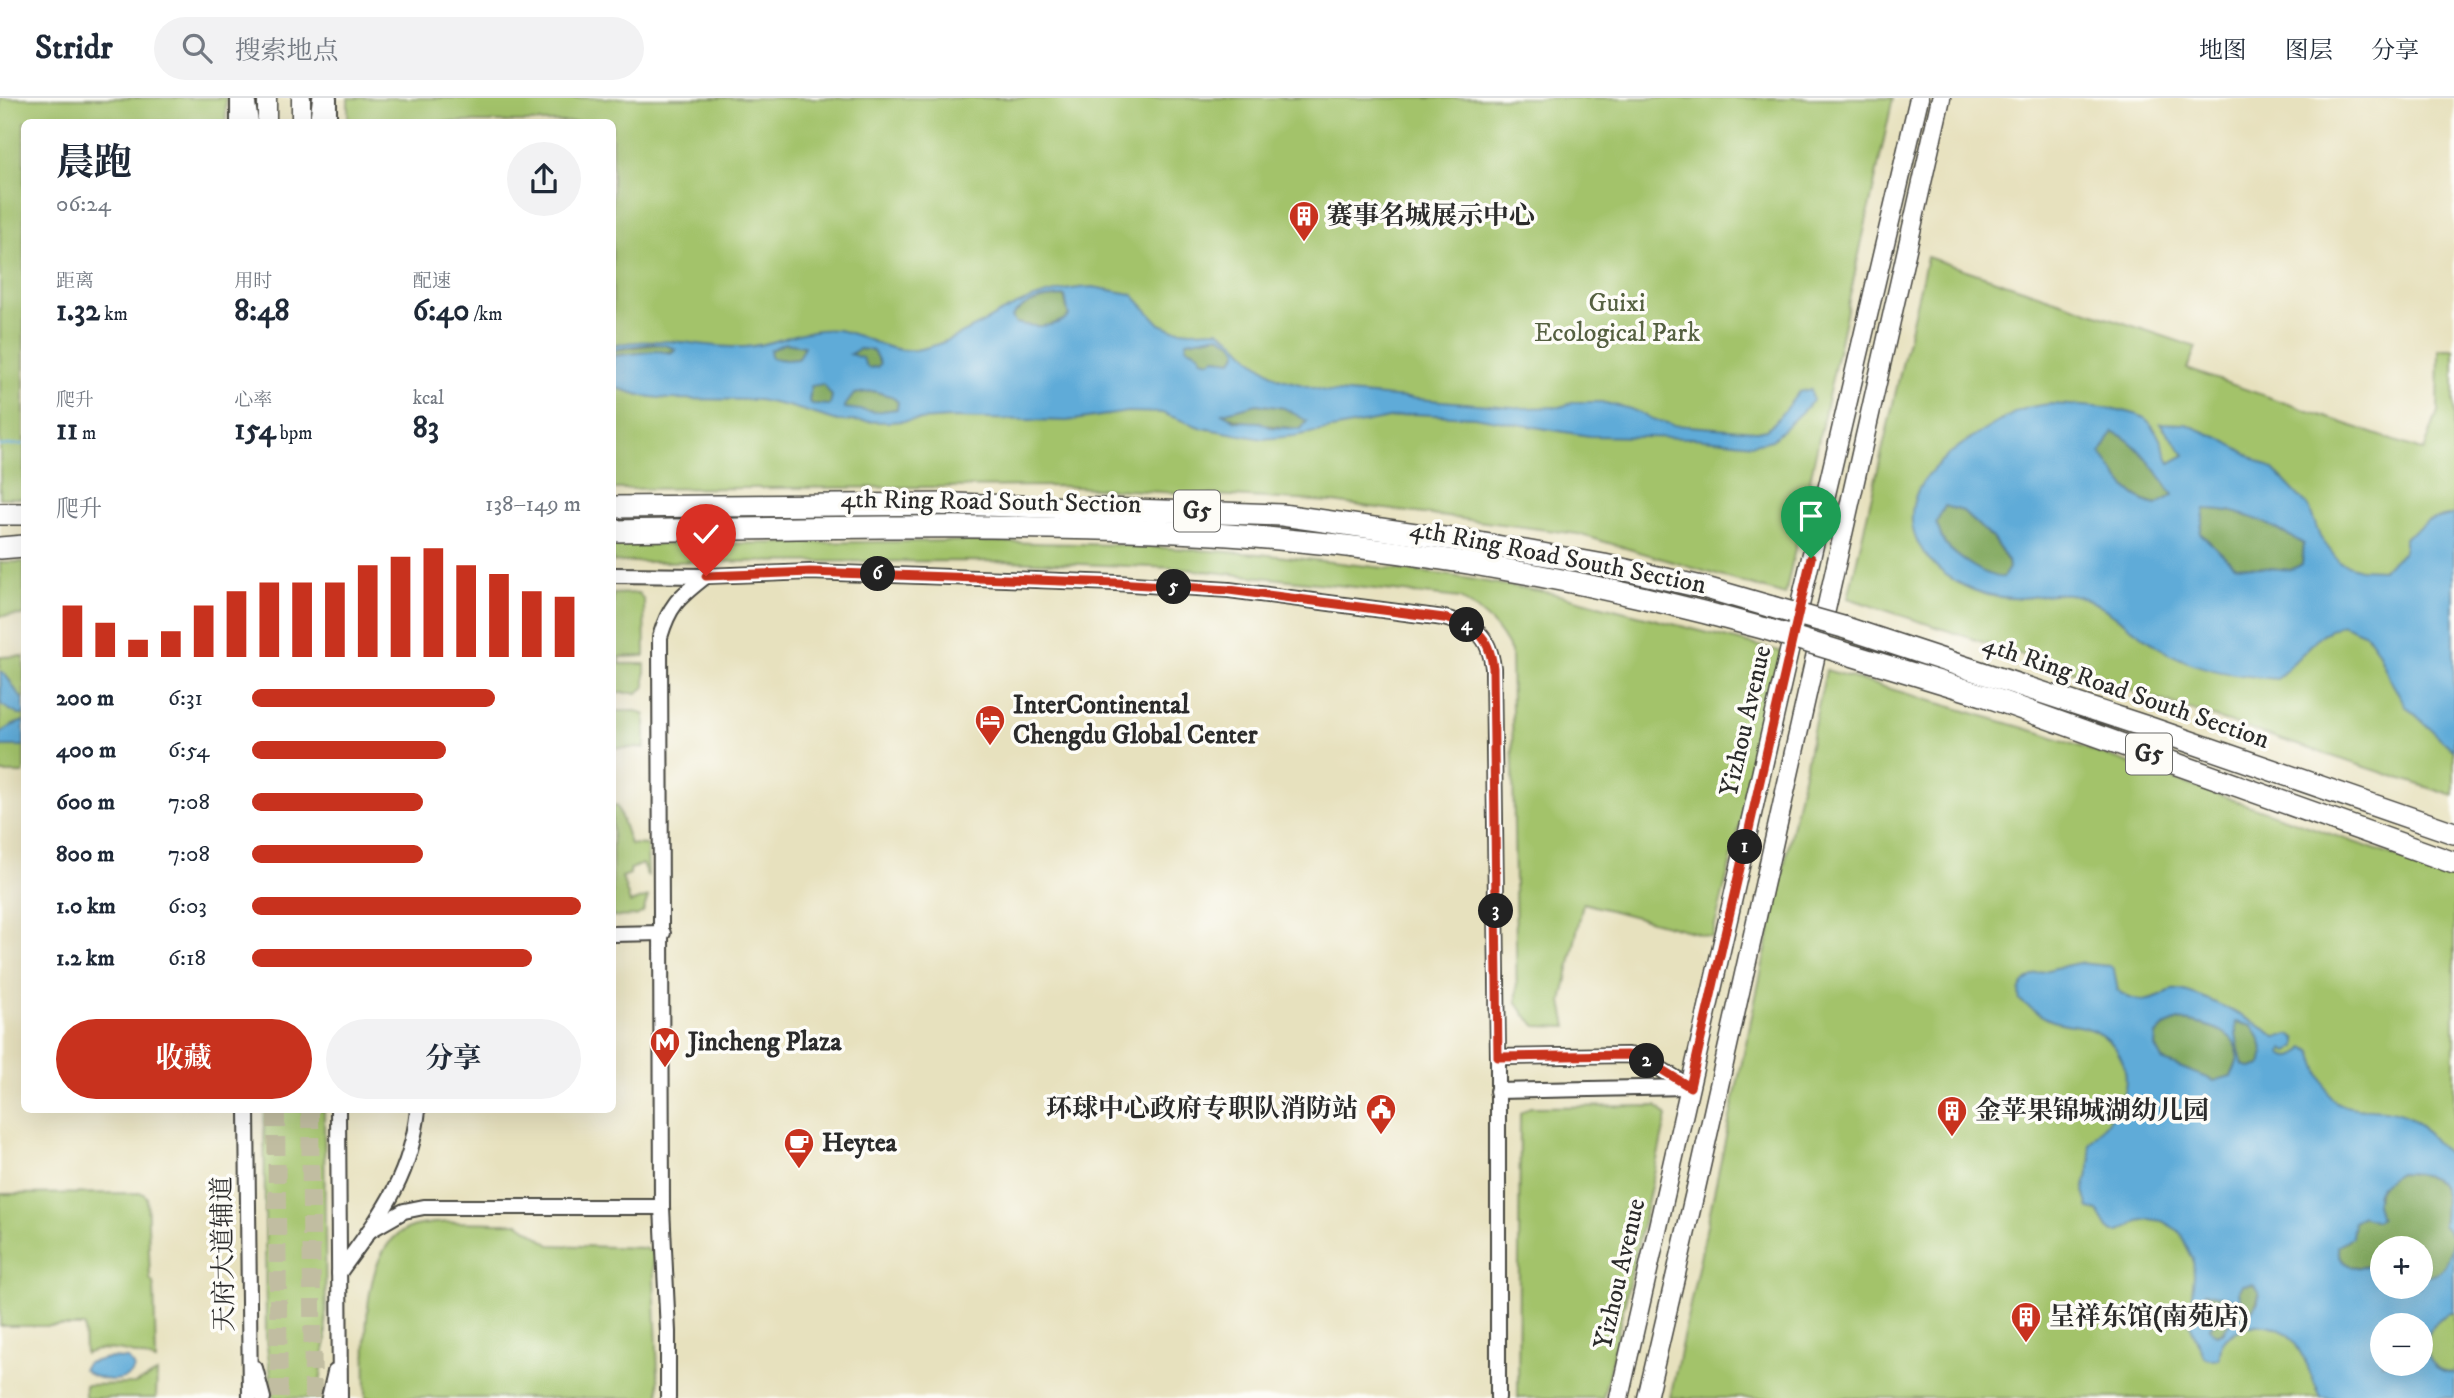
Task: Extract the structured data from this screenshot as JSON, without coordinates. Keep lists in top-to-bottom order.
{
  "streets": {
    "highway": ["4th Ring Road South Section", "G5"],
    "main road": ["Yizhou Avenue"],
    "street": ["天府大道辅道"]
  },
  "parks": ["Guixi Ecological Park"],
  "places": {
    "building": ["赛事名城展示中心", "金苹果锦城湖幼儿园", "呈祥东馆(南苑店)"],
    "hotel": ["InterContinental Chengdu Global Center"],
    "metro station": ["Jincheng Plaza"],
    "public building": ["环球中心政府专职队消防站"],
    "cafe": ["Heytea"]
  },
  "page": {
    "header": "Stridr",
    "search": "搜索地点",
    "nav": ["地图", "图层", "分享"],
    "heading": ["晨跑", "06:24"],
    "stats": [
      ["距离", "1.32 km"],
      ["用时", "8:48"],
      ["配速", "6:40 /km"],
      ["爬升", "11 m"],
      ["心率", "154 bpm"],
      ["kcal", "83"]
    ],
    "chart": ["爬升", "138–149 m"],
    "pins": [
      "6",
      "5",
      "4",
      "1",
      "3",
      "2"
    ],
    "list": [
      {
        "name": "200 m",
        "note": "6:31"
      },
      {
        "name": "400 m",
        "note": "6:54"
      },
      {
        "name": "600 m",
        "note": "7:08"
      },
      {
        "name": "800 m",
        "note": "7:08"
      },
      {
        "name": "1.0 km",
        "note": "6:03"
      },
      {
        "name": "1.2 km",
        "note": "6:18"
      }
    ],
    "buttons": ["收藏", "分享"],
    "map_buttons": ["+", "−"]
  }
}
